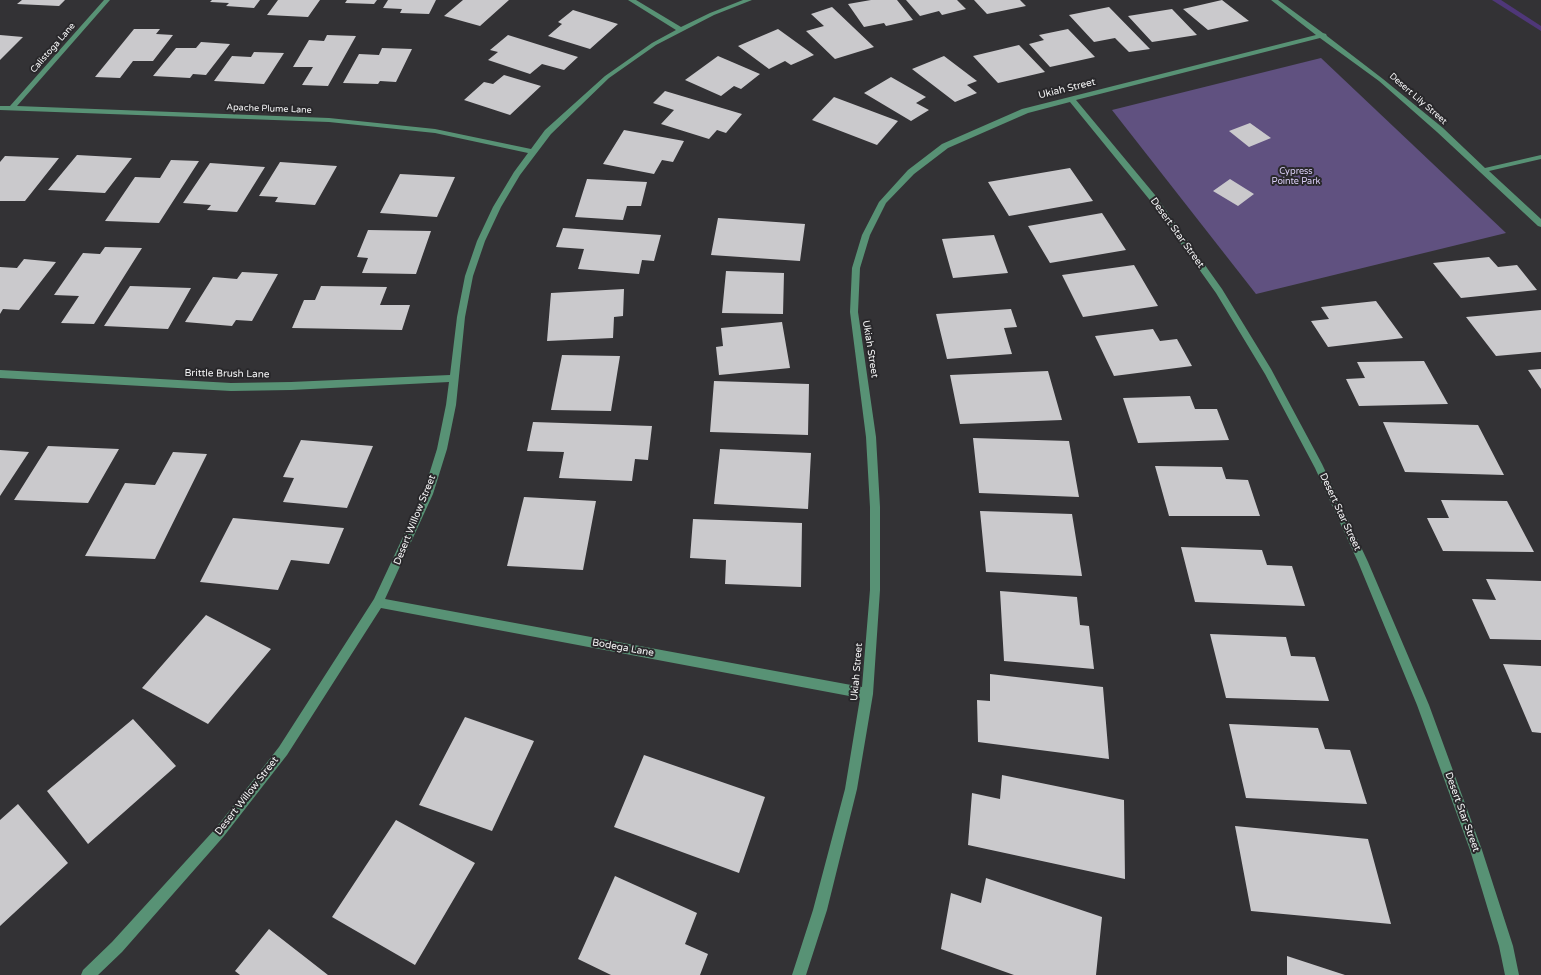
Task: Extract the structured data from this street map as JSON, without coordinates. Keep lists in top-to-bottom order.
{
  "streets": {
    "street": [
      "Calistoga Lane",
      "Ukiah Street",
      "Desert Lily Street",
      "Apache Plume Lane",
      "Desert Star Street",
      "Brittle Brush Lane",
      "Desert Willow Street",
      "Bodega Lane"
    ]
  },
  "crossings": [
    ["Calistoga Lane", "Apache Plume Lane"],
    ["Ukiah Street", "Desert Lily Street"],
    ["Ukiah Street", "Desert Star Street"],
    ["Ukiah Street", "Bodega Lane"],
    ["Apache Plume Lane", "Desert Willow Street"],
    ["Brittle Brush Lane", "Desert Willow Street"],
    ["Desert Willow Street", "Bodega Lane"]
  ],
  "parks": ["Cypress Pointe Park"]
}
